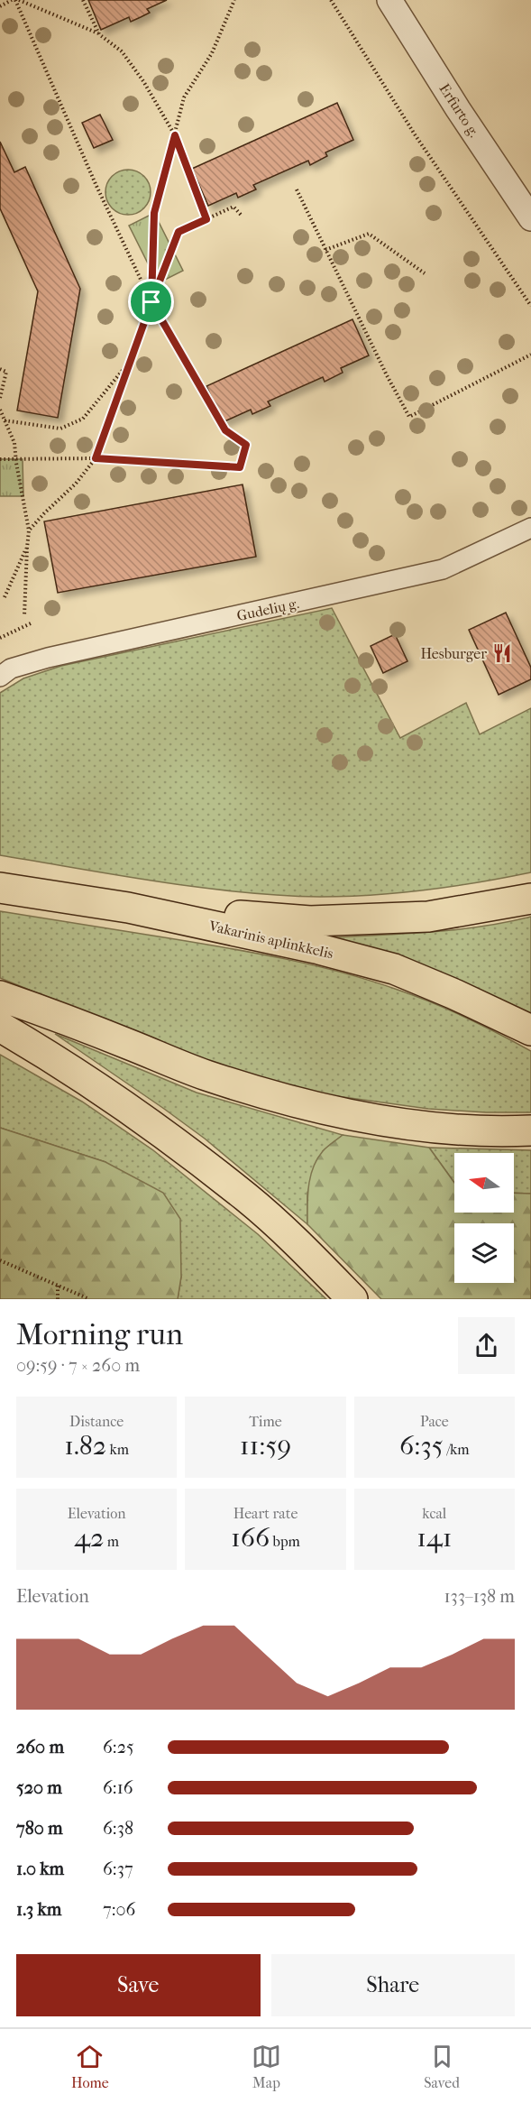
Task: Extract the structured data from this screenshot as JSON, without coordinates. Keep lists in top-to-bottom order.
{
  "streets": {
    "highway": ["Vakarinis aplinkkelis"],
    "street": ["Erfurto g.", "Gudelių g."]
  },
  "places": {
    "restaurant": ["Hesburger"]
  },
  "north": "left",
  "page": {
    "heading": ["Morning run", "09:59 · 7 × 260 m"],
    "stats": [
      ["Distance", "1.82 km"],
      ["Time", "11:59"],
      ["Pace", "6:35 /km"],
      ["Elevation", "42 m"],
      ["Heart rate", "166 bpm"],
      ["kcal", "141"]
    ],
    "chart": ["Elevation", "133–138 m"],
    "list": [
      {
        "name": "260 m",
        "note": "6:25"
      },
      {
        "name": "520 m",
        "note": "6:16"
      },
      {
        "name": "780 m",
        "note": "6:38"
      },
      {
        "name": "1.0 km",
        "note": "6:37"
      },
      {
        "name": "1.3 km",
        "note": "7:06"
      }
    ],
    "buttons": ["Save", "Share"],
    "tabs": ["Home", "Map", "Saved"]
  }
}
